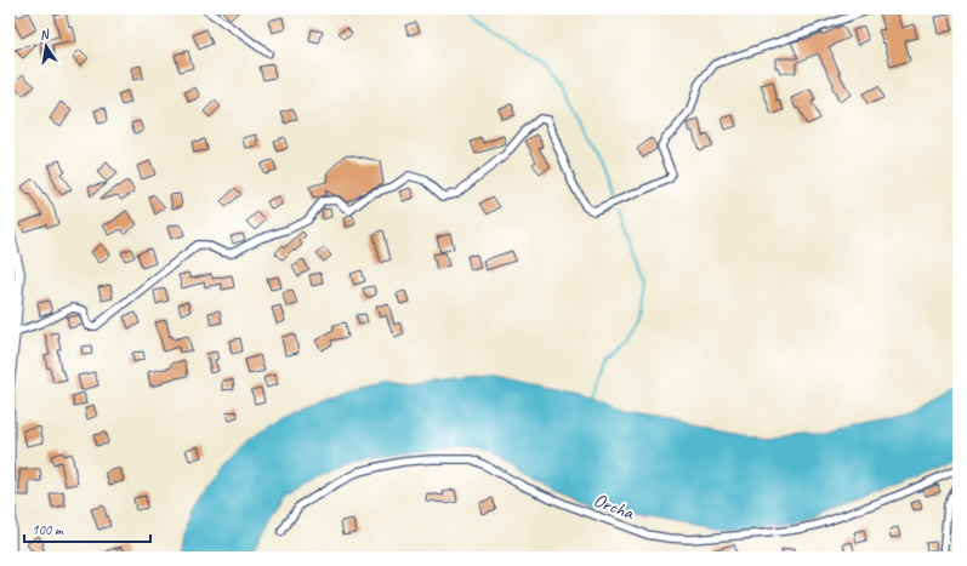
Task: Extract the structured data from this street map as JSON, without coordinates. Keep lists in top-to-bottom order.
{
  "streets": {
    "street": ["Orcha"]
  },
  "scale_bar": "100 m",
  "north": "top"
}
